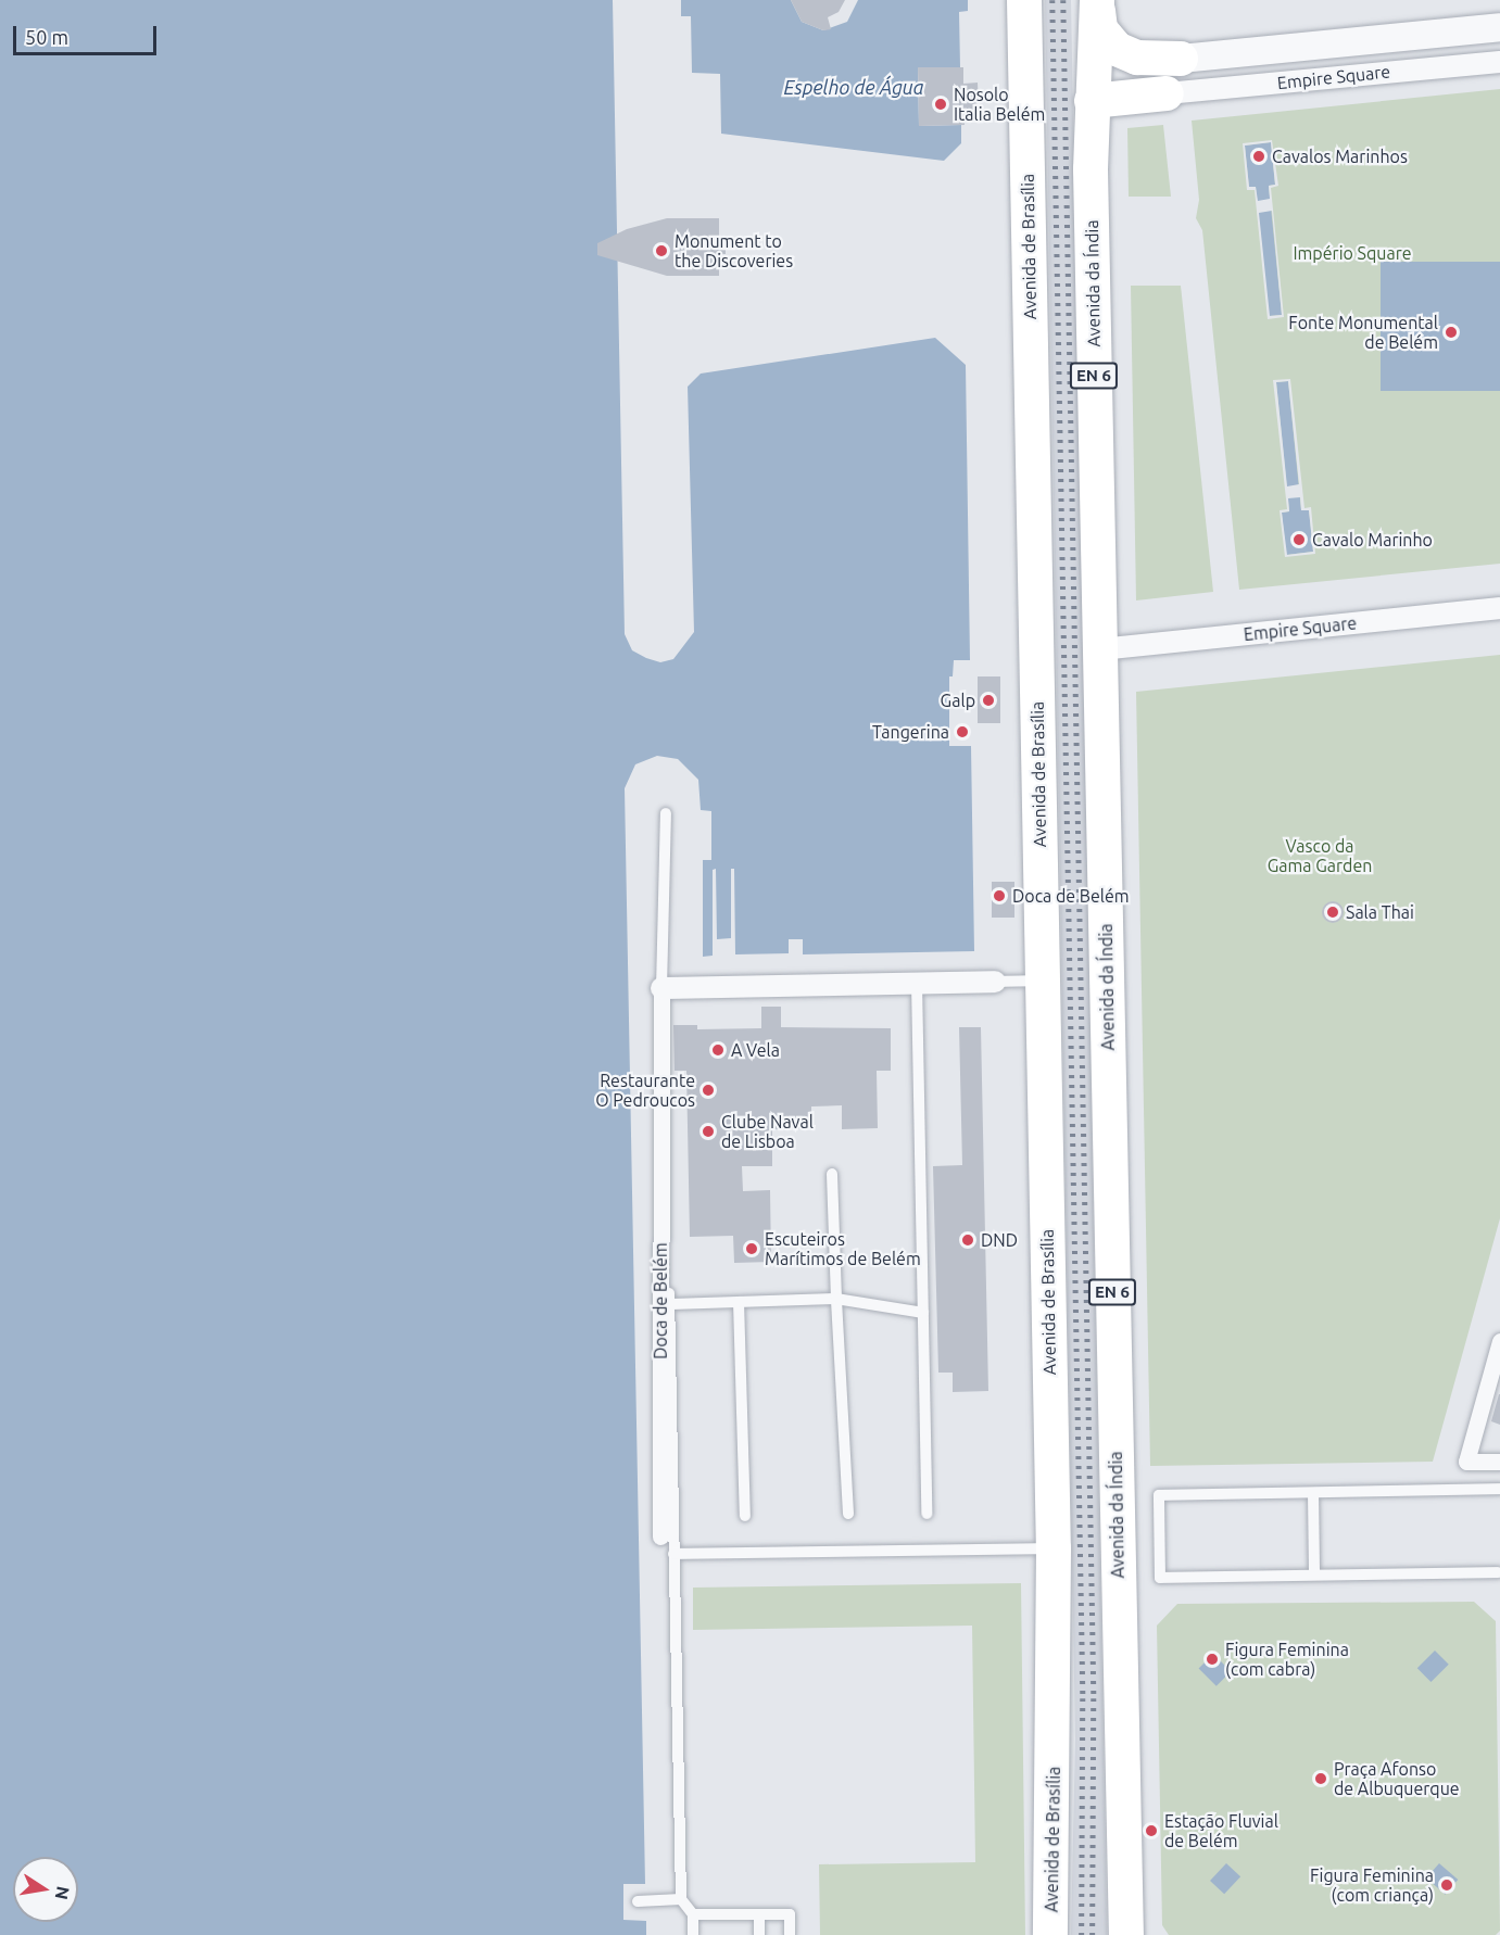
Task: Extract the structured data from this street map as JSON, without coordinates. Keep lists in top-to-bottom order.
{
  "streets": {
    "main road": ["Avenida de Brasília", "Avenida da Índia", "EN 6"],
    "street": ["Empire Square", "Doca de Belém"]
  },
  "crossings": [
    ["Empire Square", "Avenida da Índia"]
  ],
  "water": ["Espelho de Água"],
  "parks": ["Império Square", "Vasco da Gama Garden"],
  "places": [
    "Nosolo Italia Belém",
    "Cavalos Marinhos",
    "Monument to the Discoveries",
    "Fonte Monumental de Belém",
    "Cavalo Marinho",
    "Galp",
    "Tangerina",
    "Doca de Belém",
    "Sala Thai",
    "A Vela",
    "Restaurante O Pedroucos",
    "Clube Naval de Lisboa",
    "DND",
    "Escuteiros Marítimos de Belém",
    "Figura Feminina (com cabra)",
    "Praça Afonso de Albuquerque",
    "Estação Fluvial de Belém",
    "Figura Feminina (com criança)"
  ],
  "scale_bar": "50 m",
  "north": "right"
}
